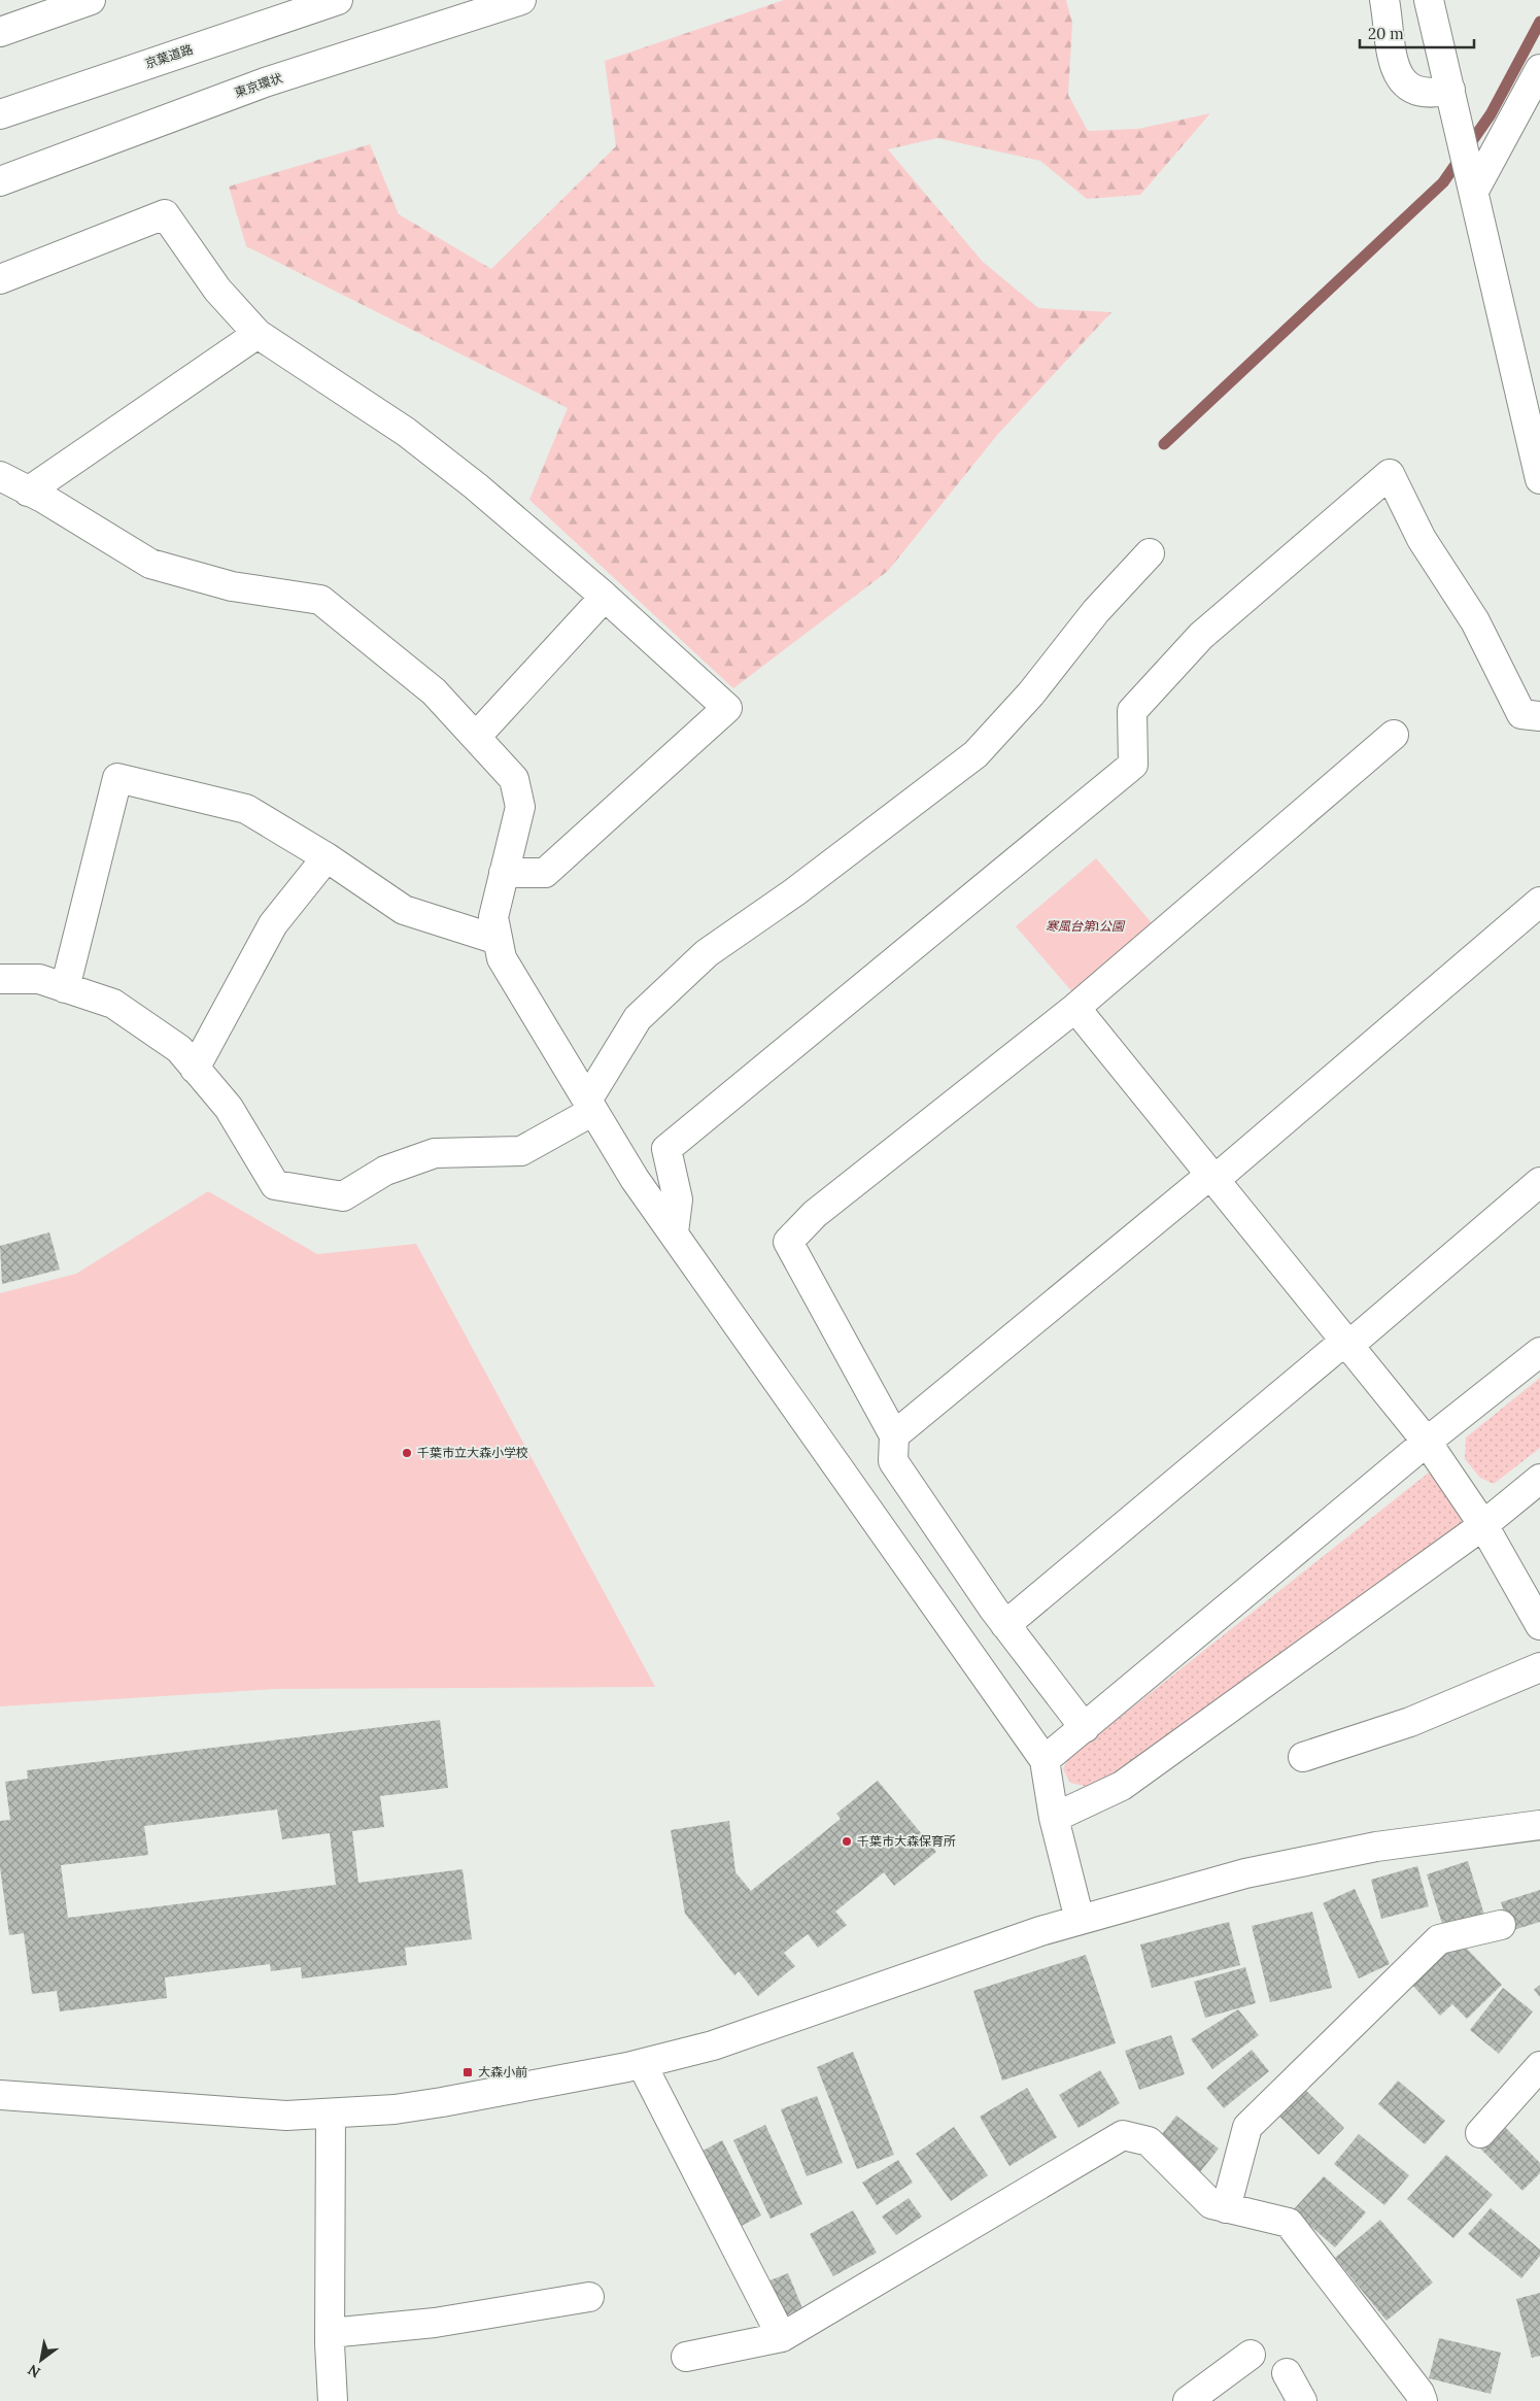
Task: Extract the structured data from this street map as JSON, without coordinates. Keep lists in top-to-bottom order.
{
  "streets": {
    "main road": ["京葉道路", "東京環状"]
  },
  "parks": ["寒風台第1公園"],
  "places": {
    "other": ["千葉市立大森小学校", "千葉市大森保育所"],
    "transit": ["大森小前"]
  },
  "scale_bar": "20 m",
  "north": "bottom left"
}
